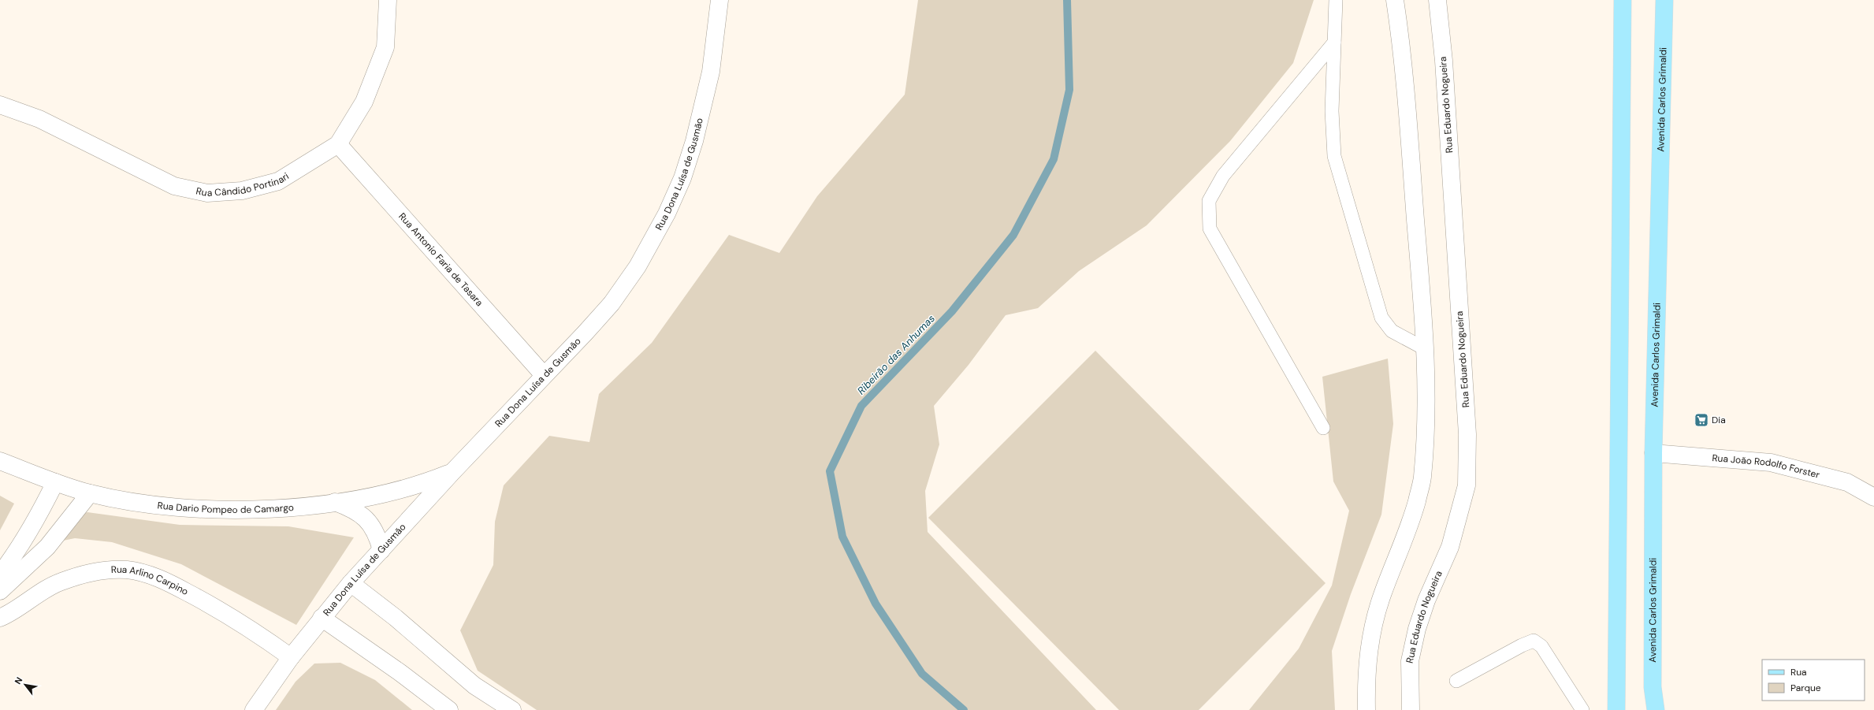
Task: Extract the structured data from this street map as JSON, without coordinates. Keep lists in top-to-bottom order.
{
  "streets": {
    "main road": ["Avenida Carlos Grimaldi"],
    "street": [
      "Rua Eduardo Nogueira",
      "Rua Dona Luísa de Gusmão",
      "Rua Cândido Portinari",
      "Rua Antonio Faria de Tasara",
      "Rua João Rodolfo Forster",
      "Rua Dario Pompeo de Camargo",
      "Rua Arlino Carpino"
    ]
  },
  "crossings": [
    ["Avenida Carlos Grimaldi", "Rua João Rodolfo Forster"],
    ["Rua Dona Luísa de Gusmão", "Rua Antonio Faria de Tasara"],
    ["Rua Dona Luísa de Gusmão", "Rua Dario Pompeo de Camargo"],
    ["Rua Dona Luísa de Gusmão", "Rua Arlino Carpino"],
    ["Rua Cândido Portinari", "Rua Antonio Faria de Tasara"]
  ],
  "water": ["Ribeirão das Anhumas"],
  "places": {
    "supermarket": ["Dia"]
  },
  "legend": ["Rua", "Parque"],
  "north": "top left"
}
